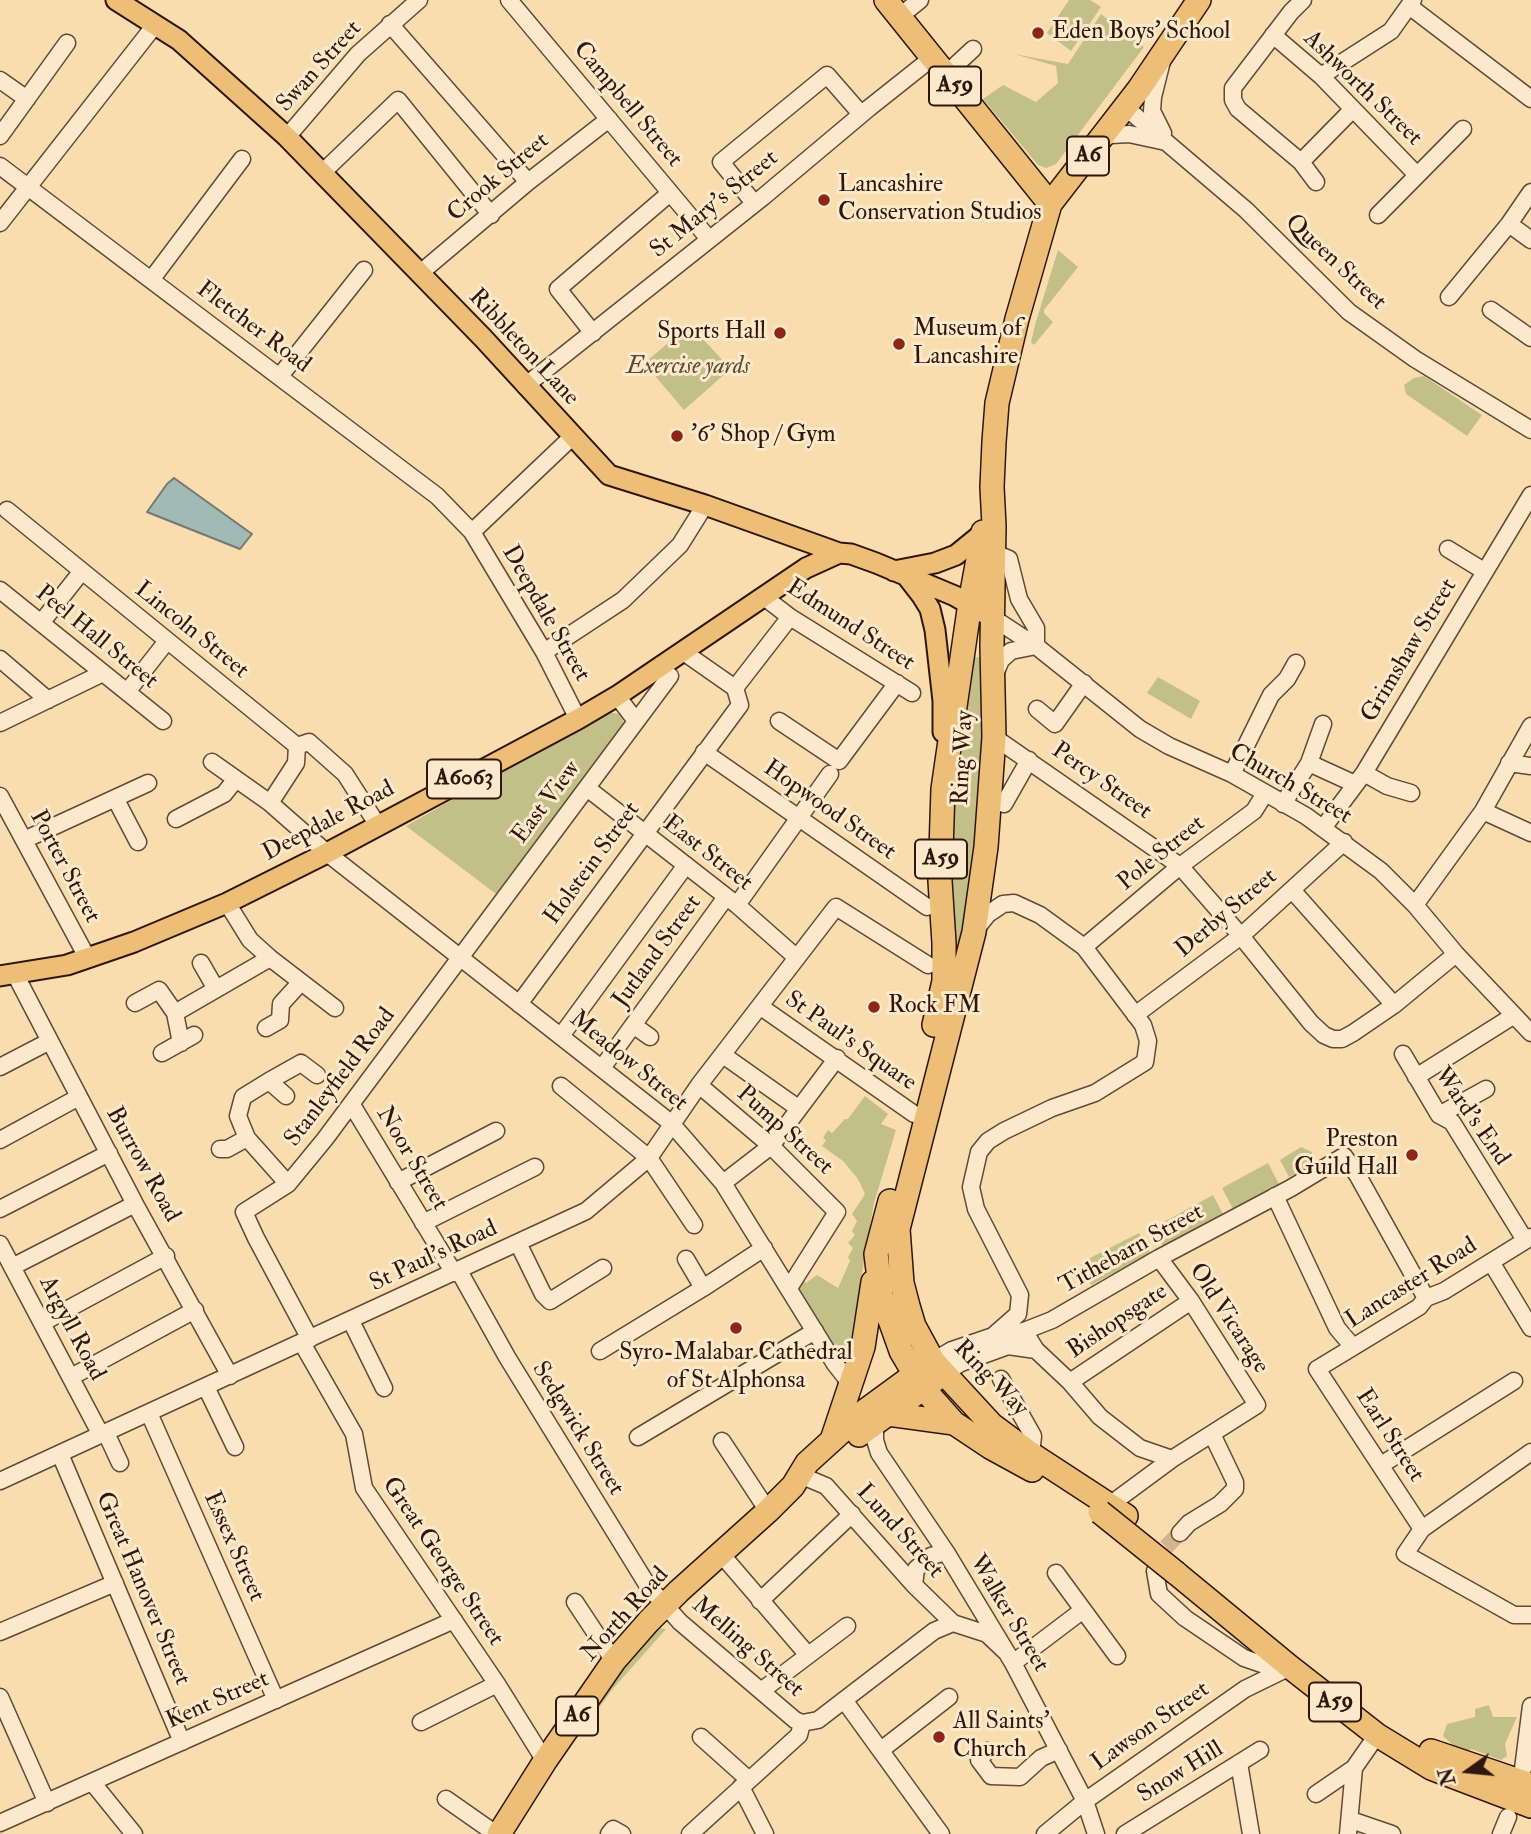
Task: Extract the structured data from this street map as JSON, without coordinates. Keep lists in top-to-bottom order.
{
  "streets": {
    "highway": [
      "A59",
      "A6",
      "Ring Way",
      "North Road"
    ],
    "main road": ["Ribbleton Lane", "A6063", "Deepdale Road"],
    "street": [
      "Swan Street",
      "Ashworth Street",
      "Campbell Street",
      "Crook Street",
      "St Mary's Street",
      "Queen Street",
      "Fletcher Road",
      "Deepdale Street",
      "Edmund Street",
      "Lincoln Street",
      "Peel Hall Street",
      "Grimshaw Street",
      "Percy Street",
      "Church Street",
      "East View",
      "Hopwood Street",
      "East Street",
      "Pole Street",
      "Holstein Street",
      "Porter Street",
      "Derby Street",
      "Jutland Street",
      "St Paul's Square",
      "Meadow Street",
      "Stanleyfield Road",
      "Ward's End",
      "Pump Street",
      "Noor Street",
      "Burrow Road",
      "Tithebarn Street",
      "St Paul's Road",
      "Lancaster Road",
      "Old Vicarage",
      "Bishopsgate",
      "Argyll Road",
      "Sedgwick Street",
      "Earl Street",
      "Lund Street",
      "Essex Street",
      "Great George Street",
      "Great Hanover Street",
      "Walker Street",
      "Melling Street",
      "Kent Street",
      "Lawson Street",
      "Snow Hill"
    ]
  },
  "crossings": [
    ["Swan Street", "Ribbleton Lane"],
    ["A59", "A6"],
    ["A59", "St Mary's Street"],
    ["A59", "Ribbleton Lane"],
    ["A59", "Ring Way"],
    ["A59", "Church Street"],
    ["Campbell Street", "Crook Street"],
    ["Campbell Street", "St Mary's Street"],
    ["A6", "Queen Street"],
    ["Crook Street", "Ribbleton Lane"],
    ["St Mary's Street", "Ribbleton Lane"],
    ["Fletcher Road", "Deepdale Street"],
    ["Ribbleton Lane", "Ring Way"],
    ["Ribbleton Lane", "Church Street"],
    ["Ribbleton Lane", "Deepdale Road"],
    ["Deepdale Street", "Deepdale Road"],
    ["Edmund Street", "Deepdale Road"],
    ["Edmund Street", "Jutland Street"],
    ["Lincoln Street", "Deepdale Road"],
    ["Grimshaw Street", "Church Street"],
    ["Ring Way", "Percy Street"],
    ["Ring Way", "Church Street"],
    ["Ring Way", "St Paul's Square"],
    ["Ring Way", "Tithebarn Street"],
    ["Ring Way", "Walker Street"],
    ["Ring Way", "North Road"],
    ["Ring Way", "Lawson Street"],
    ["Percy Street", "Pole Street"],
    ["Percy Street", "Derby Street"],
    ["Church Street", "Pole Street"],
    ["Church Street", "Derby Street"],
    ["East View", "East Street"],
    ["East View", "Meadow Street"],
    ["East View", "Stanleyfield Road"],
    ["Hopwood Street", "Holstein Street"],
    ["Hopwood Street", "Jutland Street"],
    ["Deepdale Road", "Porter Street"],
    ["Deepdale Road", "Meadow Street"],
    ["Deepdale Road", "Burrow Road"],
    ["East Street", "Holstein Street"],
    ["East Street", "Jutland Street"],
    ["East Street", "St Paul's Square"],
    ["East Street", "St Paul's Road"],
    ["Holstein Street", "Meadow Street"],
    ["Jutland Street", "Meadow Street"],
    ["St Paul's Square", "St Paul's Road"],
    ["Meadow Street", "Stanleyfield Road"],
    ["Meadow Street", "Pump Street"],
    ["Meadow Street", "St Paul's Road"],
    ["Stanleyfield Road", "Noor Street"],
    ["Stanleyfield Road", "Great George Street"],
    ["Ward's End", "Lancaster Road"],
    ["Pump Street", "St Paul's Road"],
    ["Noor Street", "St Paul's Road"],
    ["Noor Street", "Sedgwick Street"],
    ["Burrow Road", "St Paul's Road"],
    ["Tithebarn Street", "Lancaster Road"],
    ["Tithebarn Street", "Old Vicarage"],
    ["Tithebarn Street", "North Road"],
    ["St Paul's Road", "Argyll Road"],
    ["St Paul's Road", "Sedgwick Street"],
    ["St Paul's Road", "Essex Street"],
    ["St Paul's Road", "Great George Street"],
    ["St Paul's Road", "Great Hanover Street"],
    ["Lancaster Road", "Earl Street"],
    ["Old Vicarage", "Bishopsgate"],
    ["Sedgwick Street", "North Road"],
    ["Sedgwick Street", "Melling Street"],
    ["Lund Street", "North Road"],
    ["Essex Street", "Kent Street"],
    ["Great George Street", "North Road"],
    ["Great George Street", "Kent Street"],
    ["Great Hanover Street", "Kent Street"],
    ["Walker Street", "North Road"],
    ["Walker Street", "Lawson Street"],
    ["North Road", "Melling Street"]
  ],
  "parks": ["Exercise yards"],
  "places": [
    "Eden Boys' School",
    "Lancashire Conservation Studios",
    "Sports Hall",
    "Museum of Lancashire",
    "'6' Shop / Gym",
    "Rock FM",
    "Preston Guild Hall",
    "Syro-Malabar Cathedral of St Alphonsa",
    "All Saints' Church"
  ],
  "north": "left"
}
